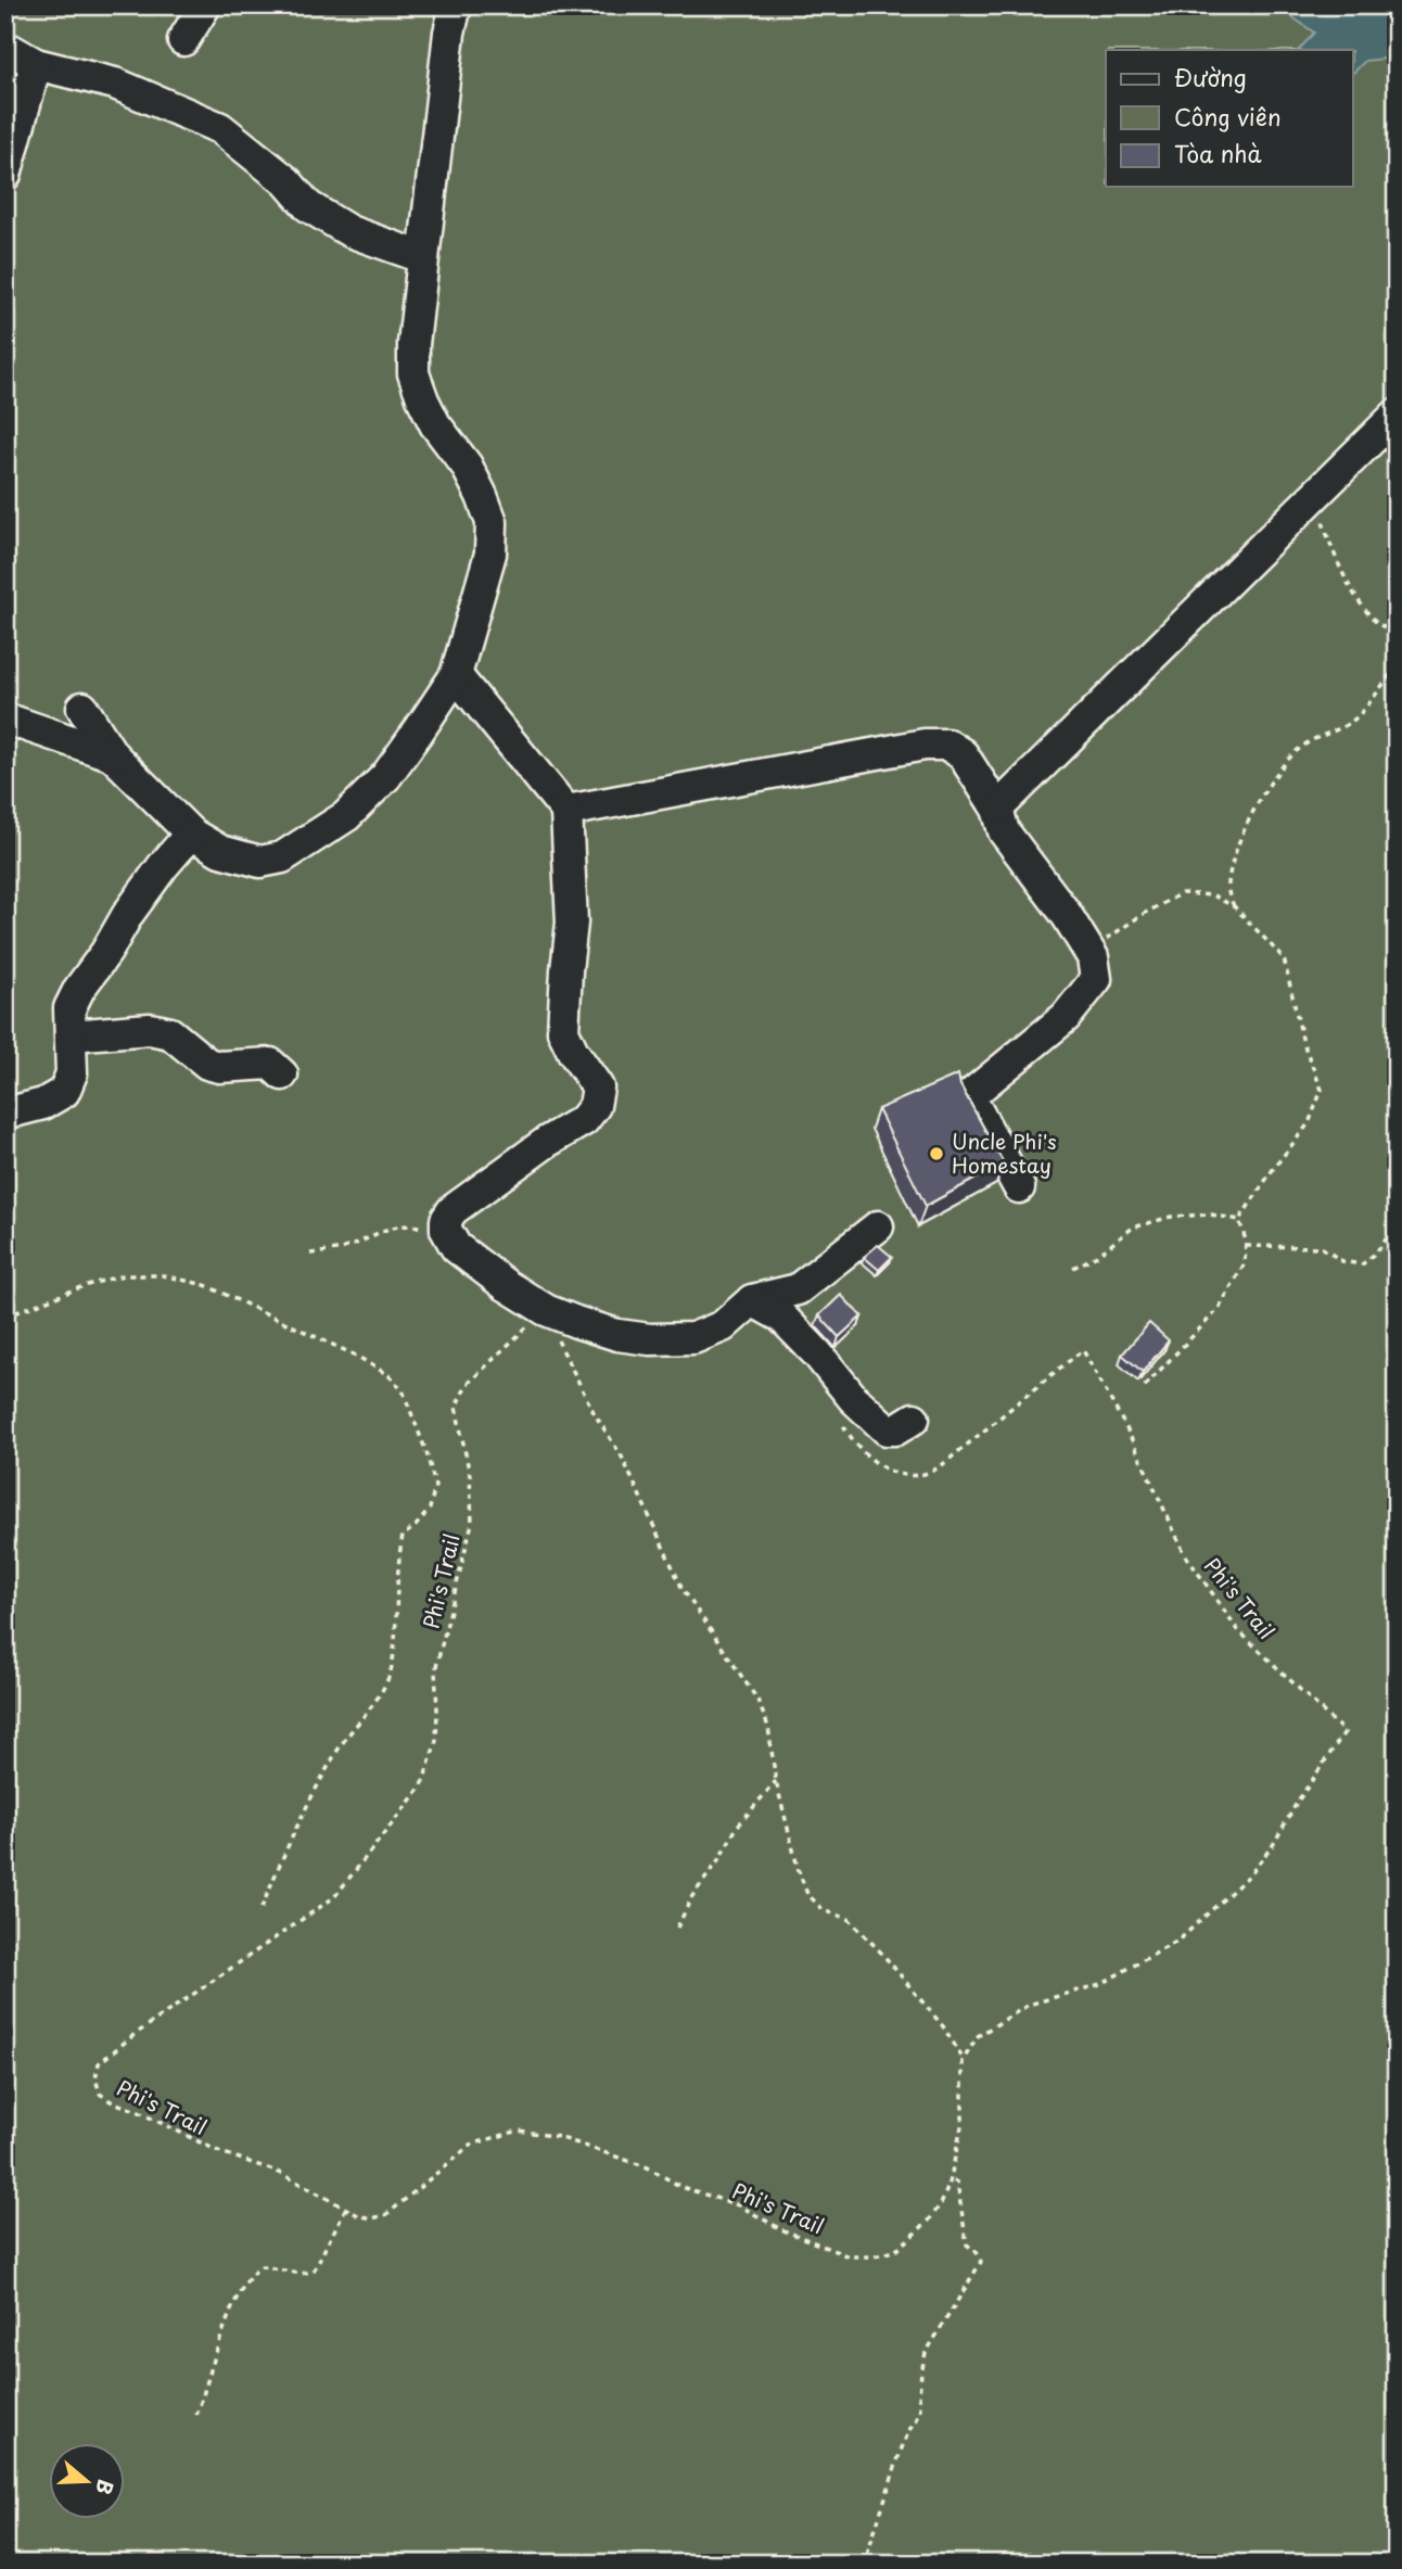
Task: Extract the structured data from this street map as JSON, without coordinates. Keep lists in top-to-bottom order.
{
  "streets": {
    "path": ["Phi's Trail"]
  },
  "places": ["Uncle Phi's Homestay"],
  "legend": ["Đường", "Công viên", "Tòa nhà"],
  "north": "right"
}
